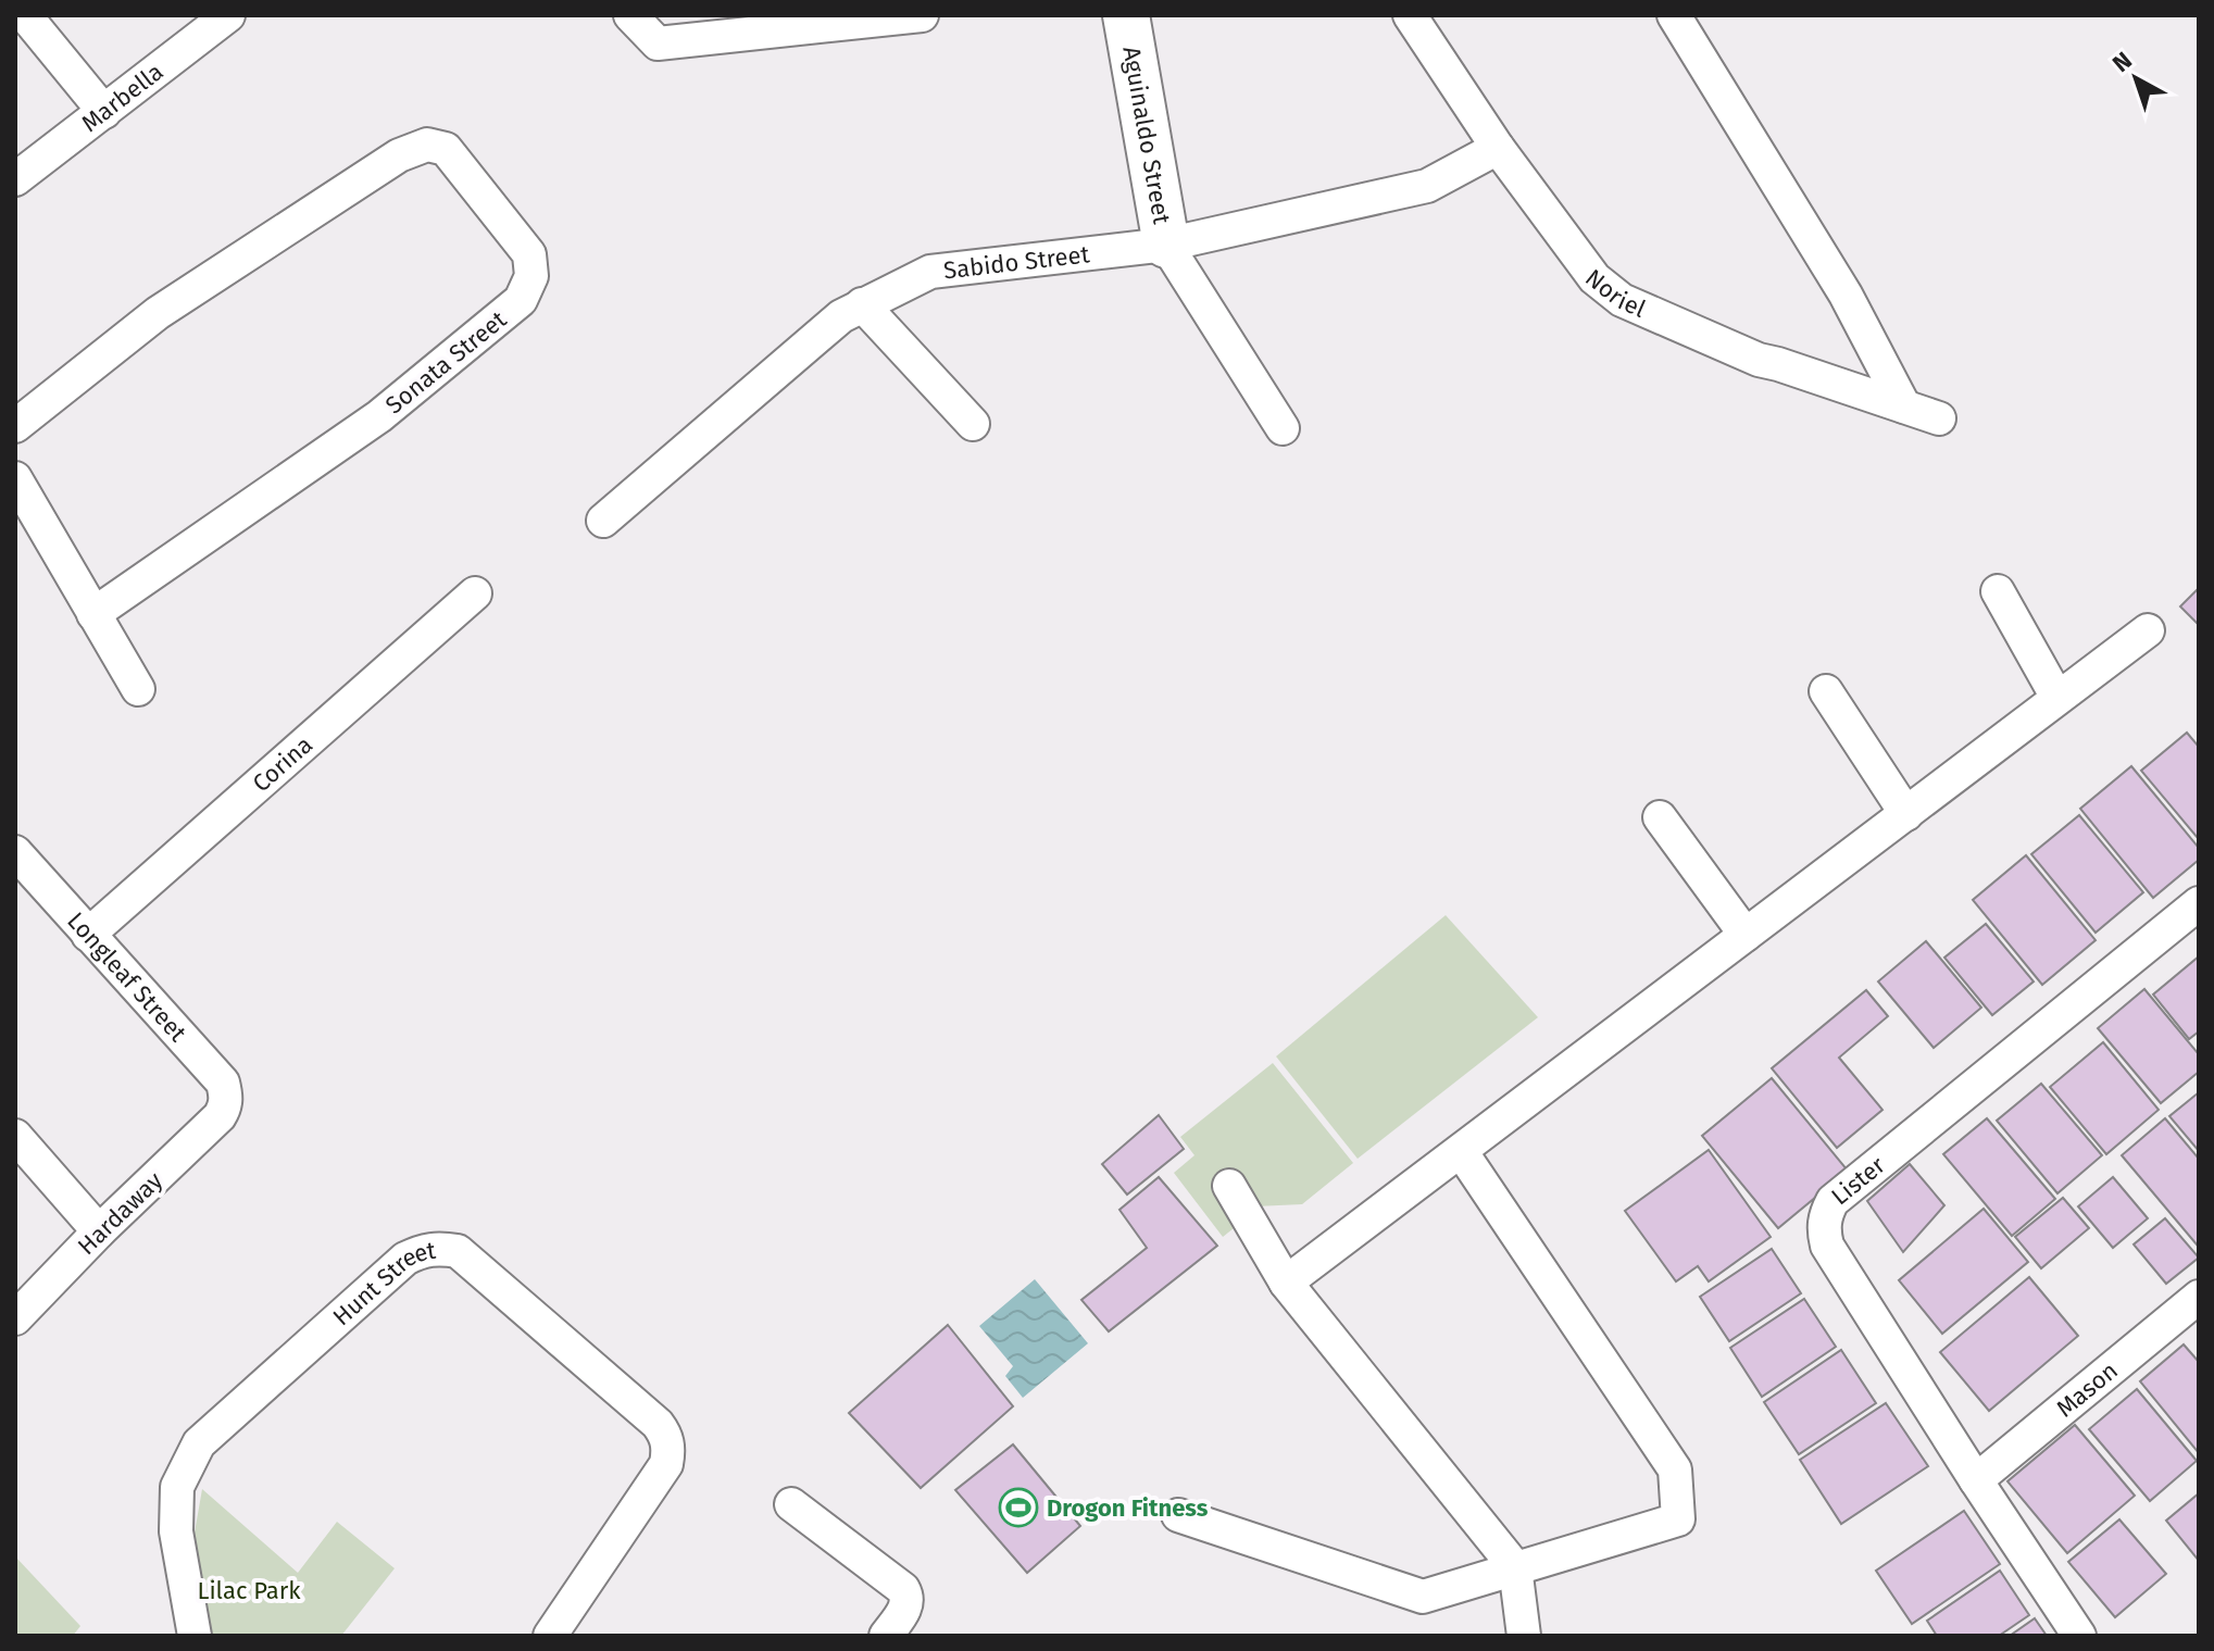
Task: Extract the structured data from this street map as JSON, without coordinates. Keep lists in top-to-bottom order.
{
  "streets": {
    "street": [
      "Marbella",
      "Aguinaldo Street",
      "Sabido Street",
      "Noriel",
      "Sonata Street",
      "Corina",
      "Longleaf Street",
      "Lister",
      "Hardaway",
      "Hunt Street",
      "Mason"
    ]
  },
  "crossings": [
    ["Aguinaldo Street", "Sabido Street"],
    ["Sabido Street", "Noriel"],
    ["Corina", "Longleaf Street"],
    ["Longleaf Street", "Hardaway"],
    ["Lister", "Mason"]
  ],
  "parks": ["Lilac Park"],
  "places": {
    "sports": ["Drogon Fitness"]
  },
  "north": "top left"
}
